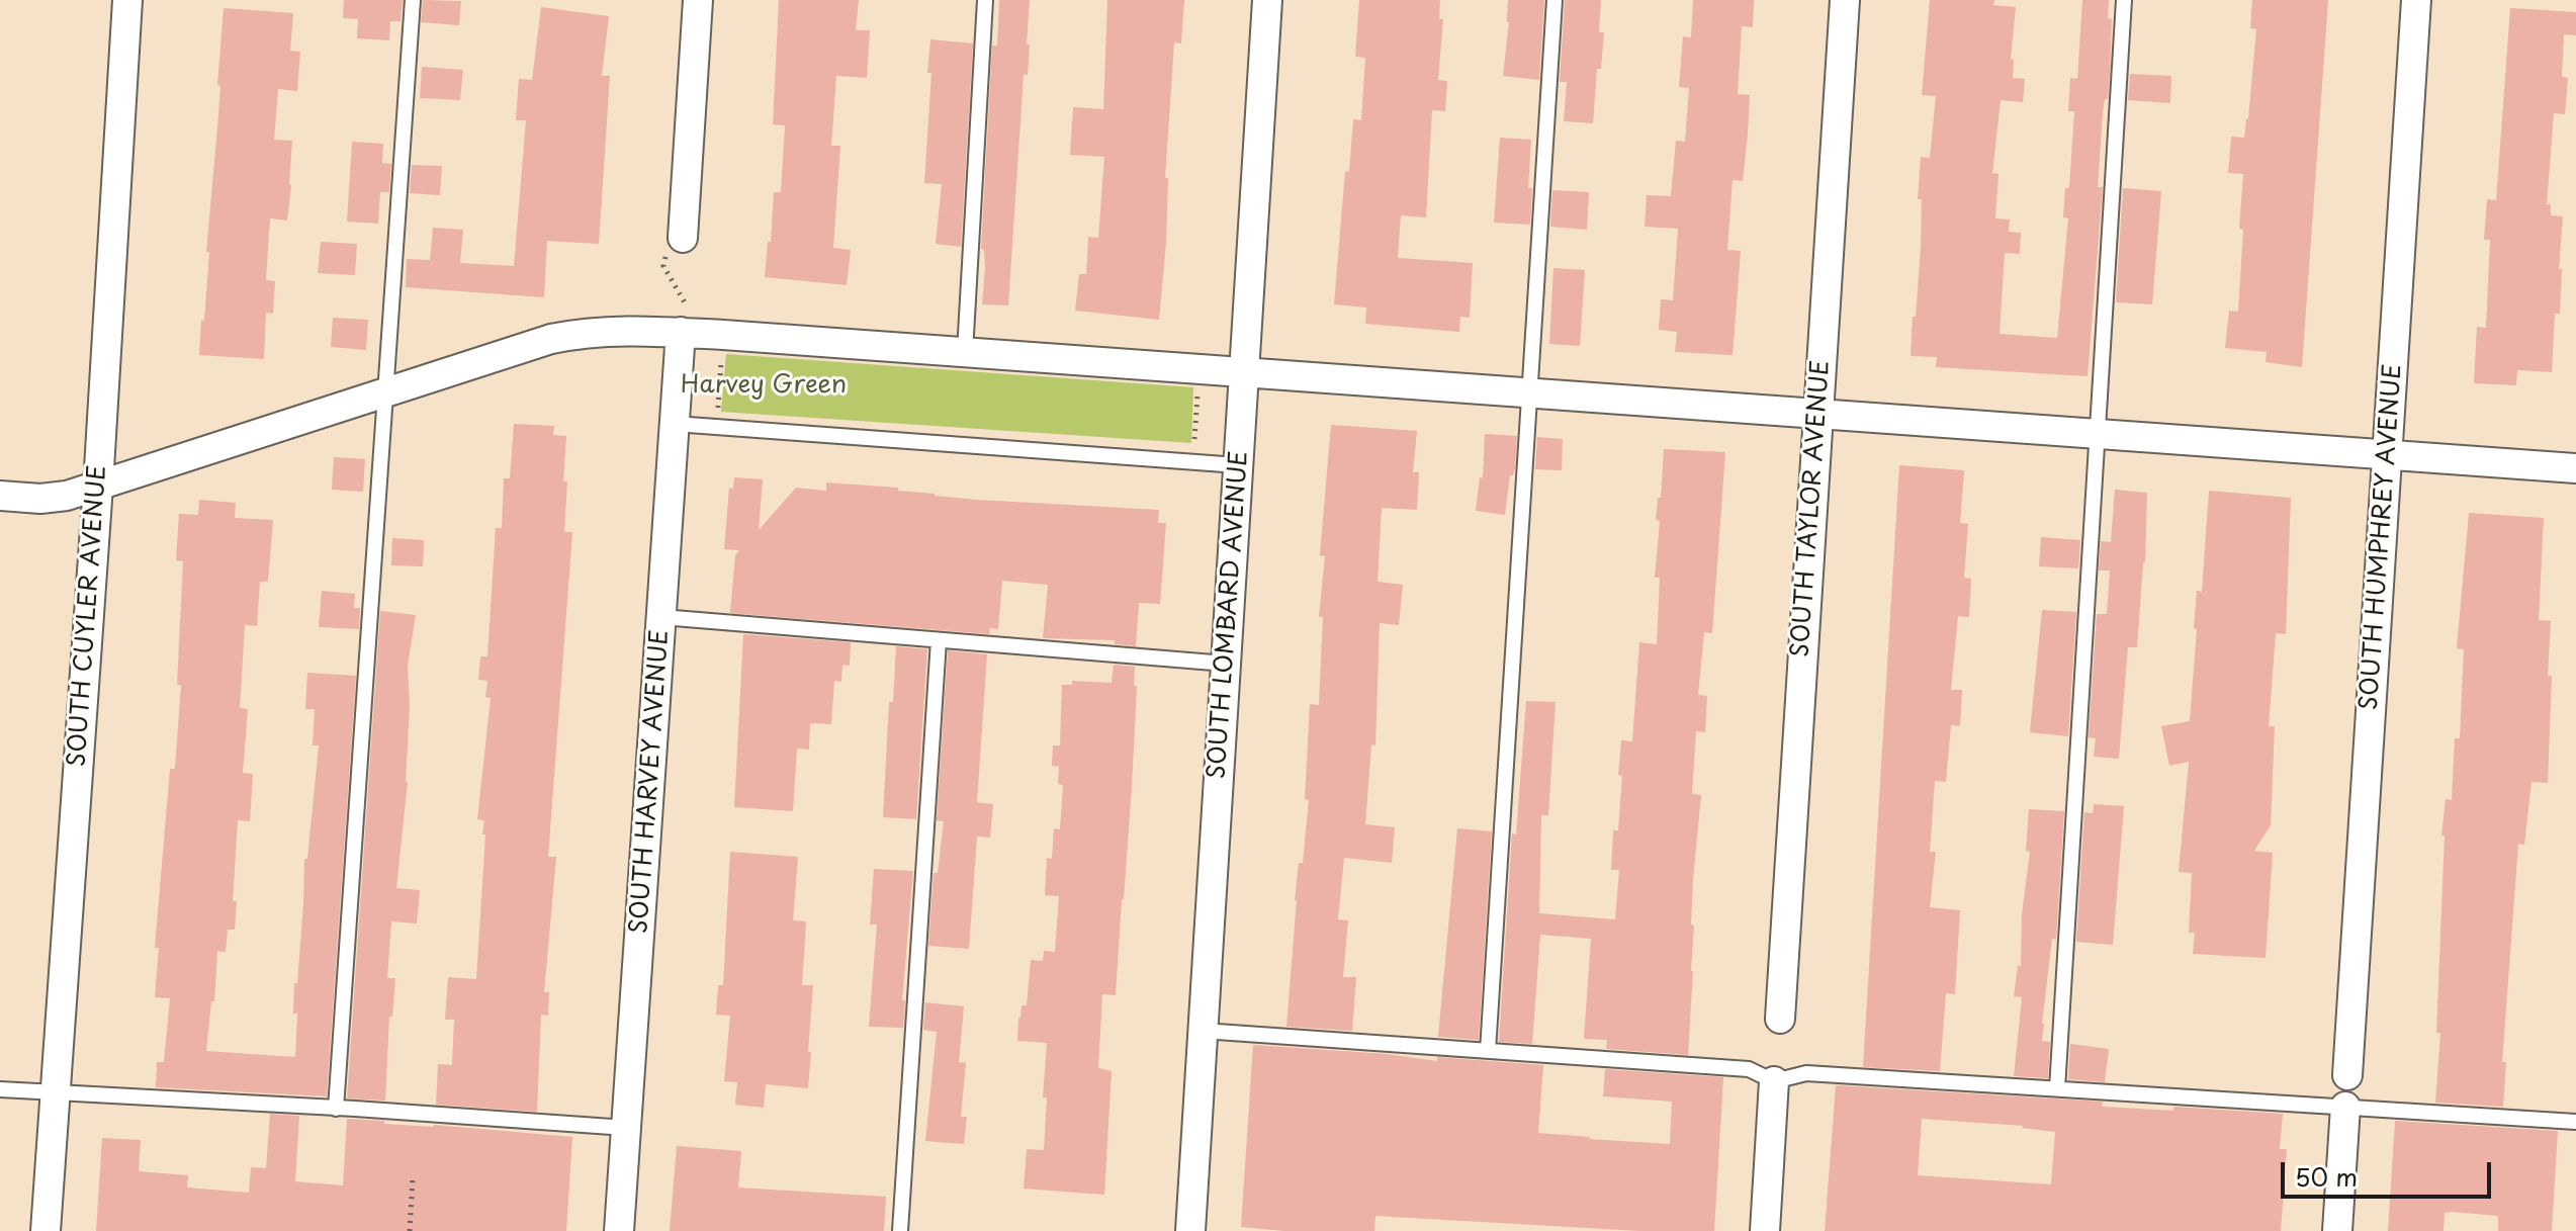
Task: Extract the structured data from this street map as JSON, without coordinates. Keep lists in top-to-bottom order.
{
  "streets": {
    "street": [
      "SOUTH TAYLOR AVENUE",
      "SOUTH HUMPHREY AVENUE",
      "SOUTH LOMBARD AVENUE",
      "SOUTH CUYLER AVENUE",
      "SOUTH HARVEY AVENUE"
    ]
  },
  "parks": ["Harvey Green"],
  "scale_bar": "50 m"
}
